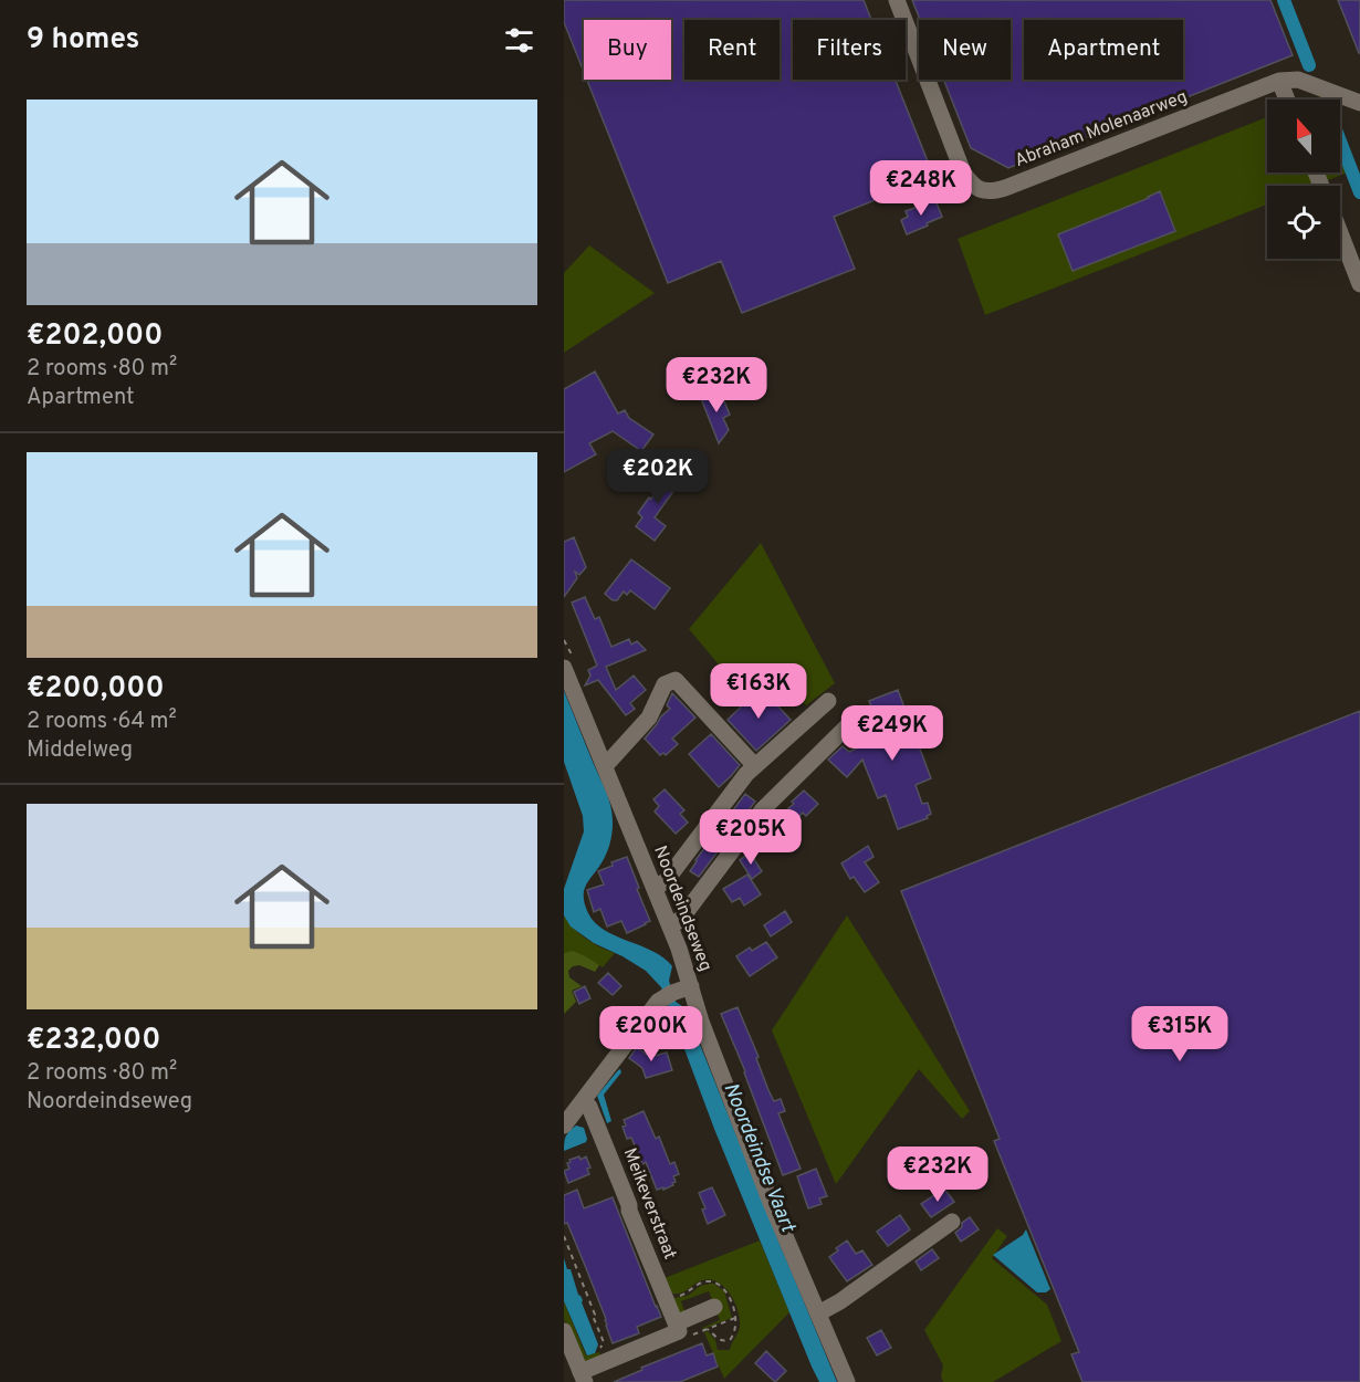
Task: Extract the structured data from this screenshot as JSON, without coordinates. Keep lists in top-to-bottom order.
{
  "streets": {
    "street": ["Abraham Molenaarweg", "Noordeindseweg", "Meikeverstraat"]
  },
  "water": ["Noordeindse Vaart"],
  "north": "top",
  "page": {
    "heading": "9 homes",
    "chip": [
      "Buy",
      "Rent",
      "Filters",
      "New",
      "Apartment"
    ],
    "list": [
      {
        "name": "€202,000",
        "note": "2 rooms · 80 m² · Apartment"
      },
      {
        "name": "€200,000",
        "note": "2 rooms · 64 m² · Middelweg"
      },
      {
        "name": "€232,000",
        "note": "2 rooms · 80 m² · Noordeindseweg"
      }
    ],
    "price": [
      "€248K",
      "€232K",
      "€202K",
      "€163K",
      "€249K",
      "€205K",
      "€200K",
      "€315K",
      "€232K"
    ]
  }
}
